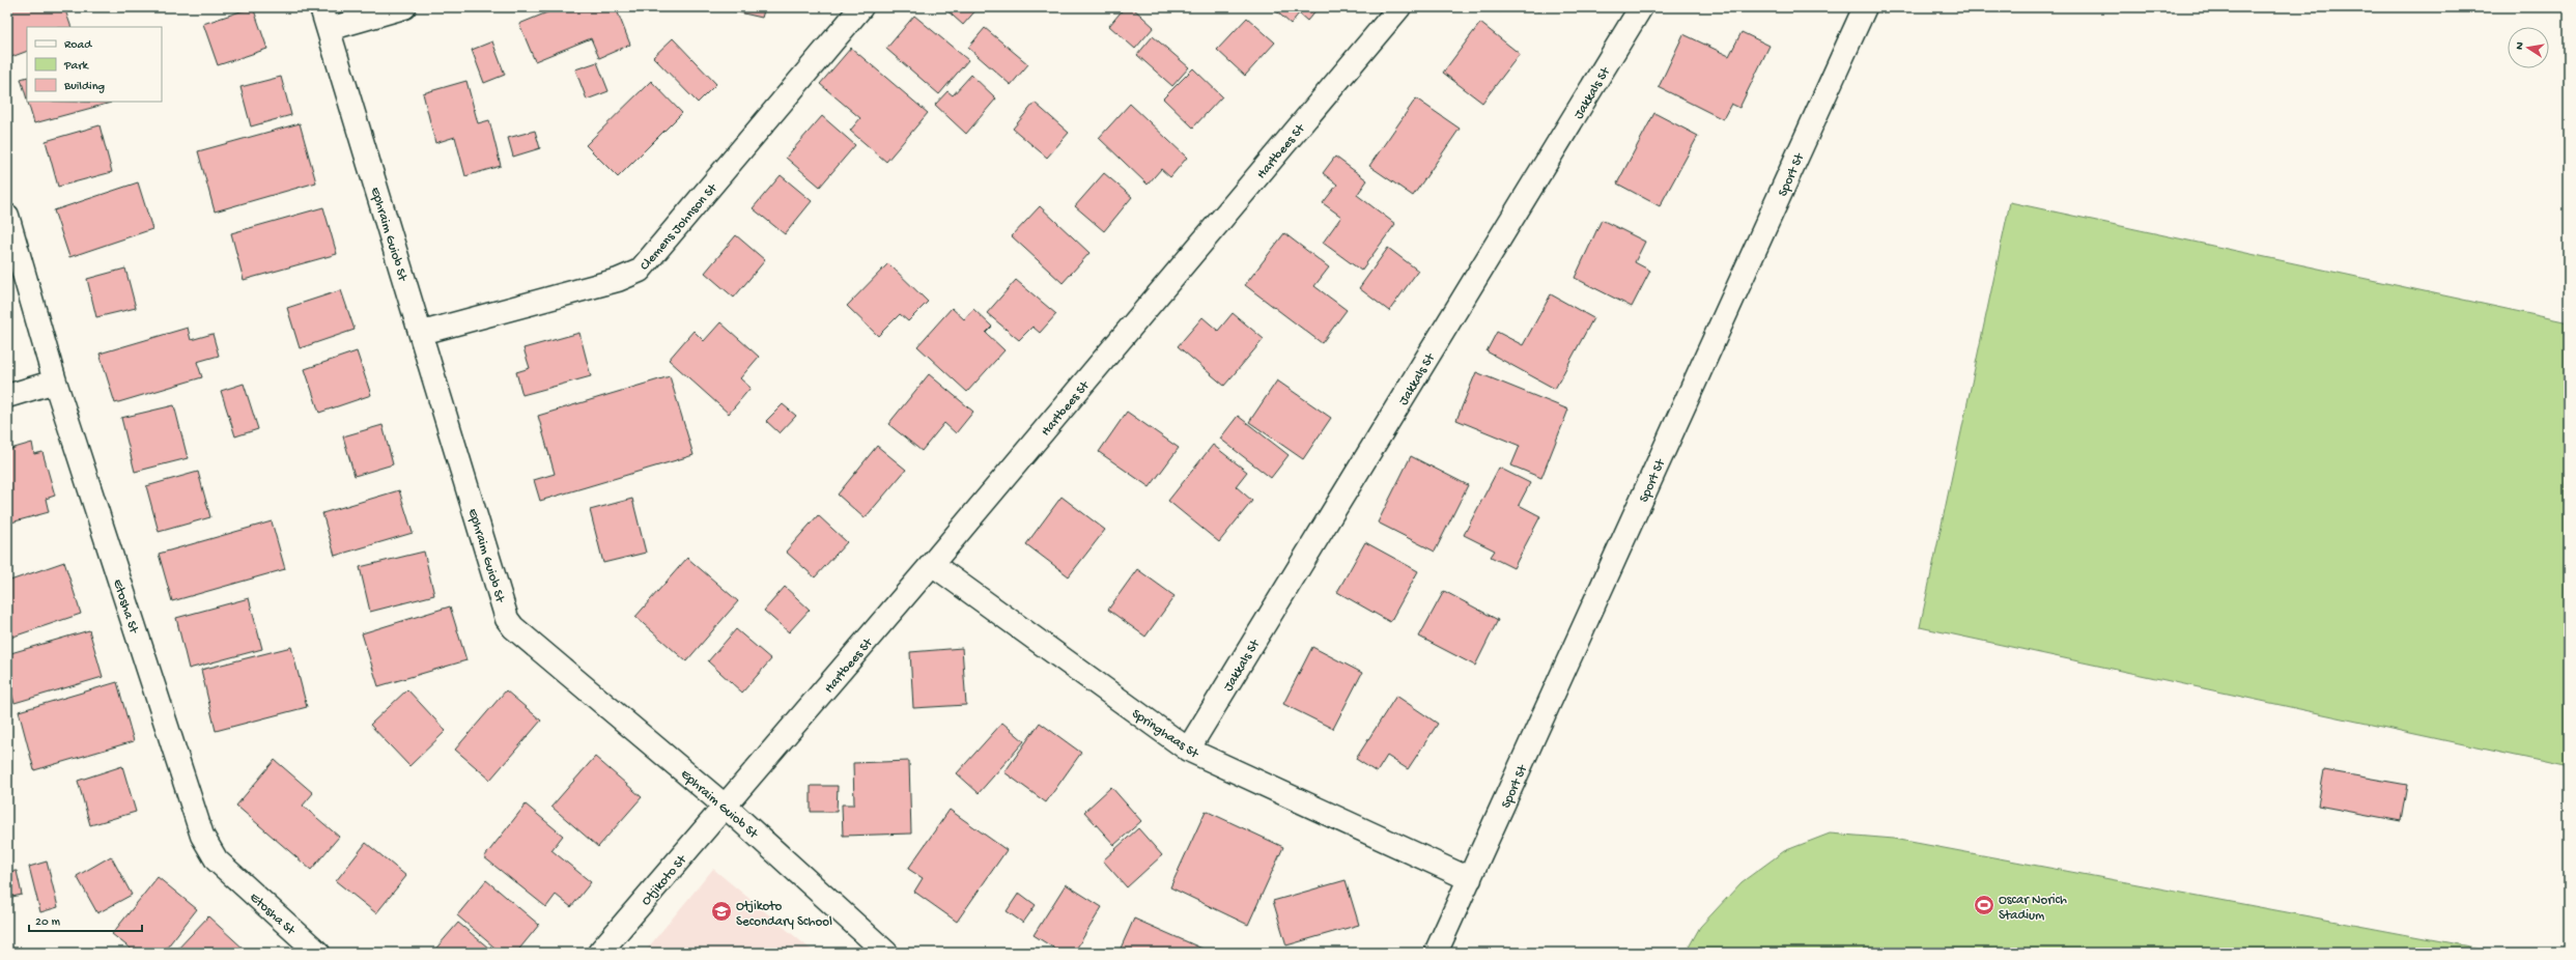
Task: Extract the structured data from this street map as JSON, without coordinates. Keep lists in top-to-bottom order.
{
  "streets": {
    "street": [
      "Jakkals St",
      "Hartbees St",
      "Sport St",
      "Clemens Johnson St",
      "Ephraim Guiob St",
      "Etosha St",
      "Springhaas St",
      "Otjikoto St"
    ]
  },
  "crossings": [
    ["Jakkals St", "Springhaas St"],
    ["Hartbees St", "Ephraim Guiob St"],
    ["Hartbees St", "Springhaas St"],
    ["Hartbees St", "Otjikoto St"],
    ["Sport St", "Springhaas St"],
    ["Clemens Johnson St", "Ephraim Guiob St"],
    ["Ephraim Guiob St", "Otjikoto St"]
  ],
  "places": {
    "sports": ["Oscar Norich Stadium"],
    "school or university": ["Otjikoto Secondary School"]
  },
  "legend": ["Road", "Park", "Building"],
  "scale_bar": "20 m",
  "north": "left"
}
